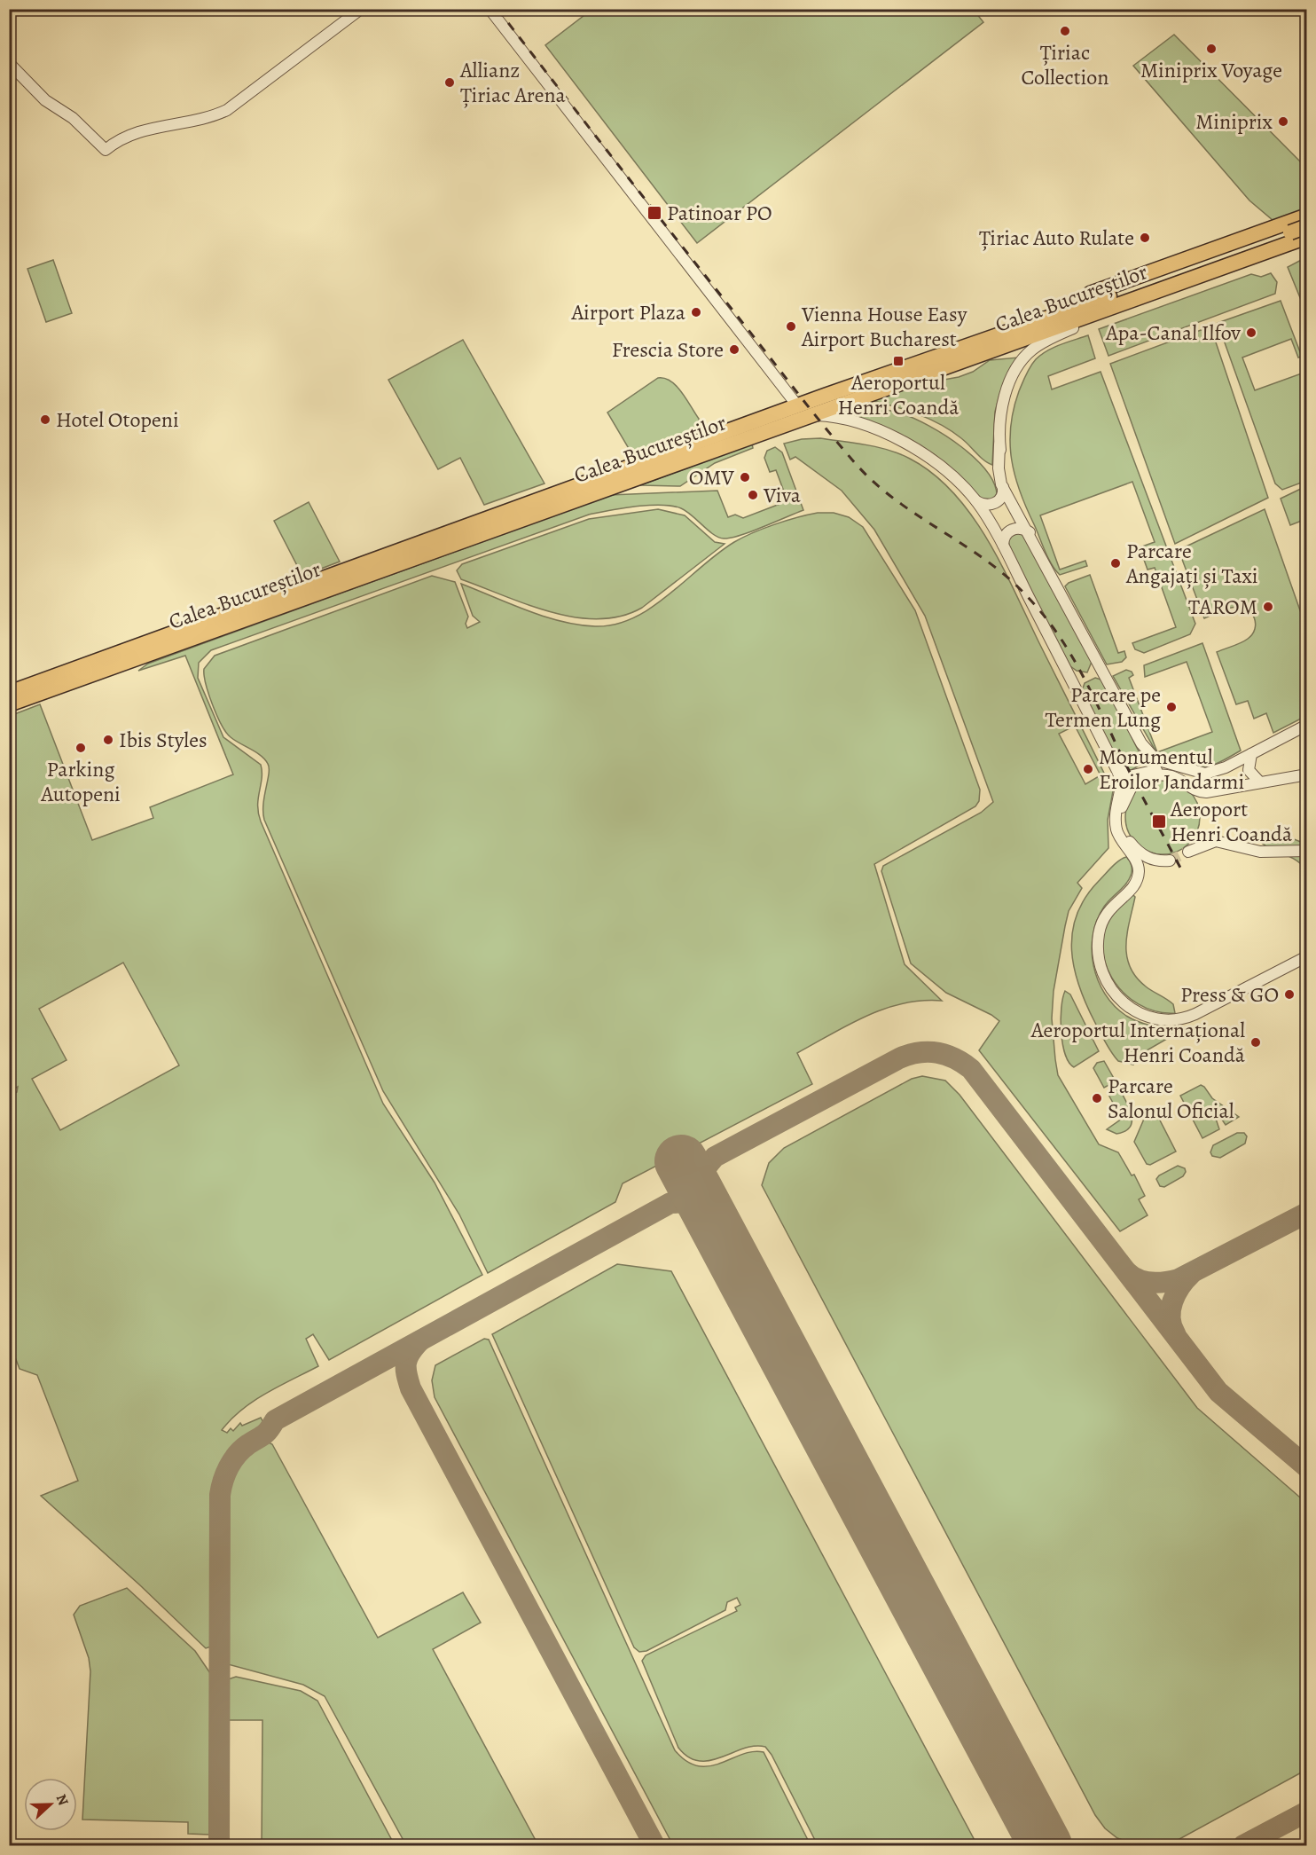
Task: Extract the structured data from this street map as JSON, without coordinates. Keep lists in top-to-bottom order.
{
  "streets": {
    "highway": ["Calea Bucureștilor"]
  },
  "places": {
    "other": [
      "Țiriac Collection",
      "Miniprix Voyage",
      "Allianz Țiriac Arena",
      "Miniprix",
      "Țiriac Auto Rulate",
      "Airport Plaza",
      "Vienna House Easy Airport Bucharest",
      "Apa-Canal Ilfov",
      "Frescia Store",
      "Hotel Otopeni",
      "OMV",
      "Viva",
      "Parcare Angajați și Taxi",
      "TAROM",
      "Parcare pe Termen Lung",
      "Ibis Styles",
      "Parking Autopeni",
      "Monumentul Eroilor Jandarmi",
      "Press & GO",
      "Aeroportul Internațional Henri Coandă",
      "Parcare Salonul Oficial"
    ],
    "transit": ["Patinoar PO", "Aeroportul Henri Coandă", "Aeroport Henri Coandă"]
  },
  "north": "right"
}
